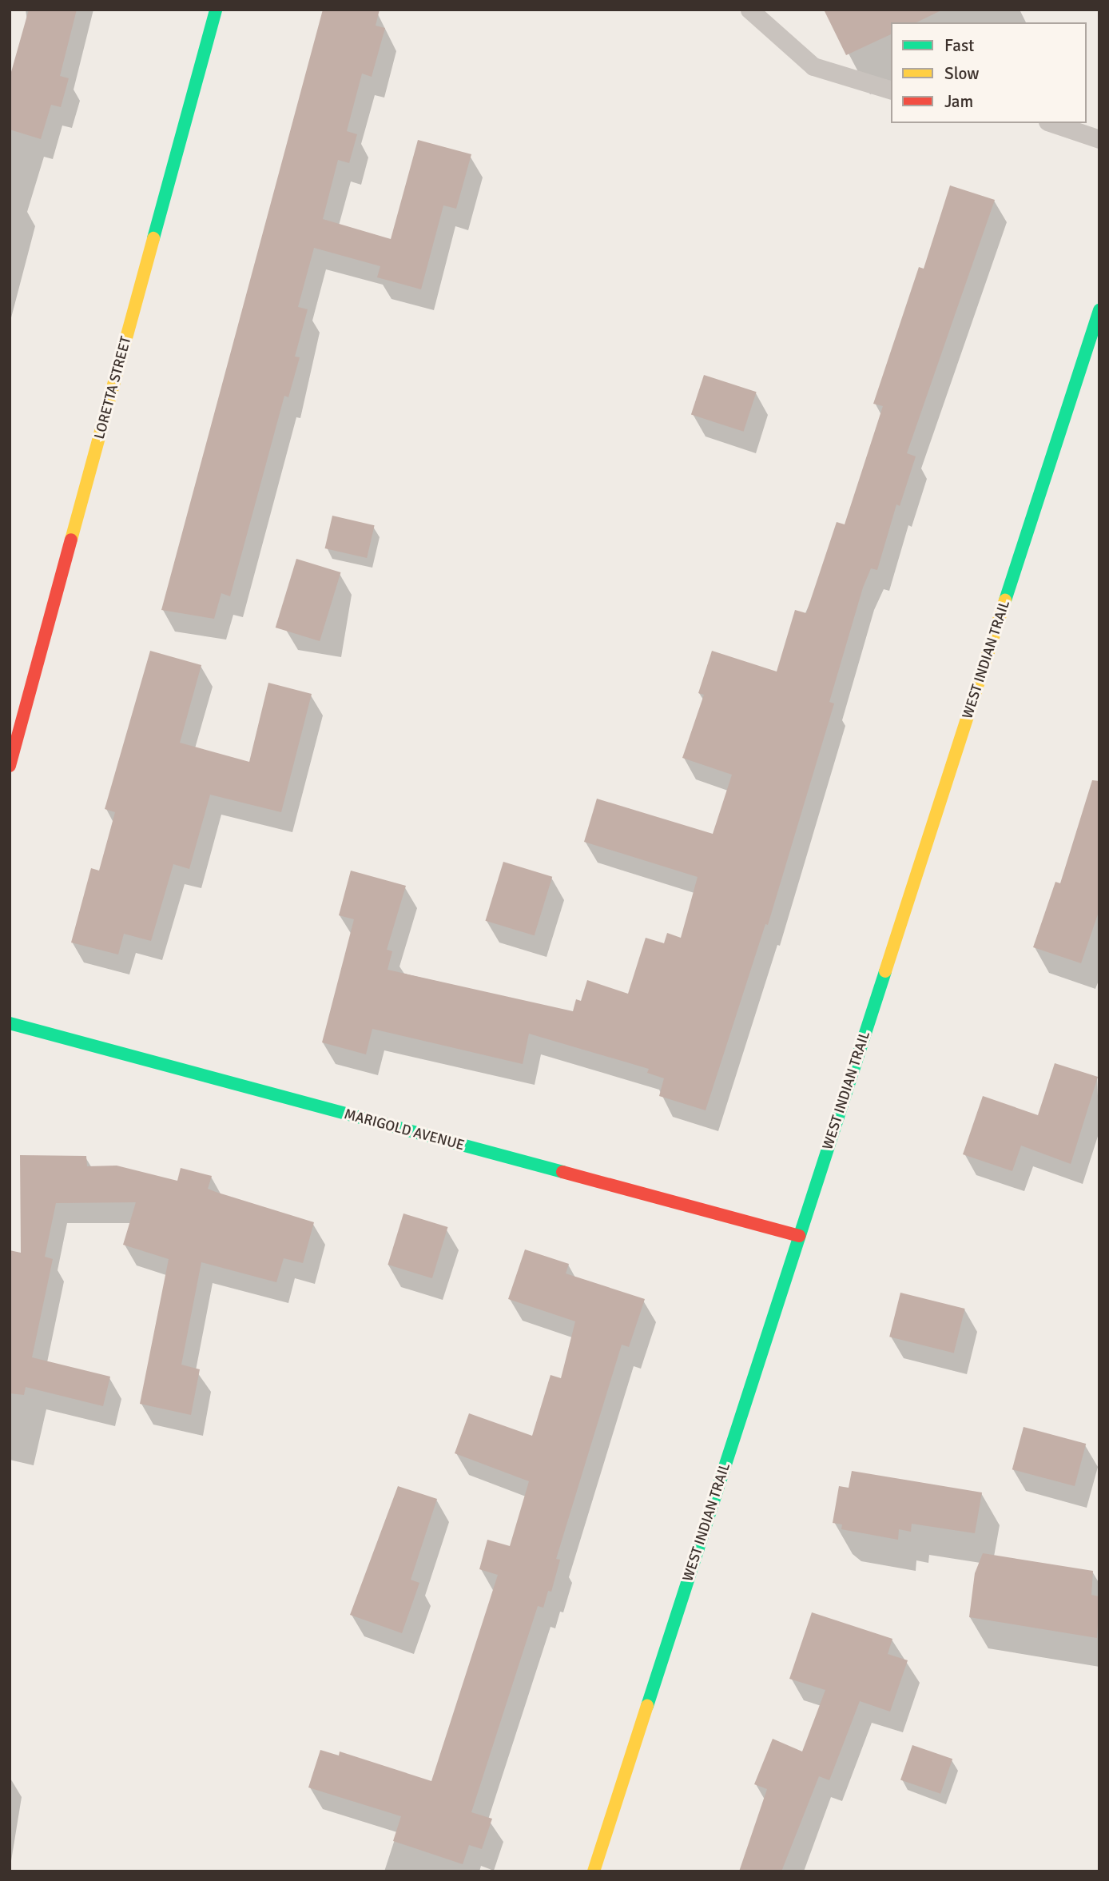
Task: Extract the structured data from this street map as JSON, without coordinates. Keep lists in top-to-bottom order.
{
  "streets": {
    "street": ["LORETTA STREET", "WEST INDIAN TRAIL", "MARIGOLD AVENUE"]
  },
  "crossings": [
    ["WEST INDIAN TRAIL", "MARIGOLD AVENUE"]
  ],
  "legend": ["Fast", "Slow", "Jam"]
}
